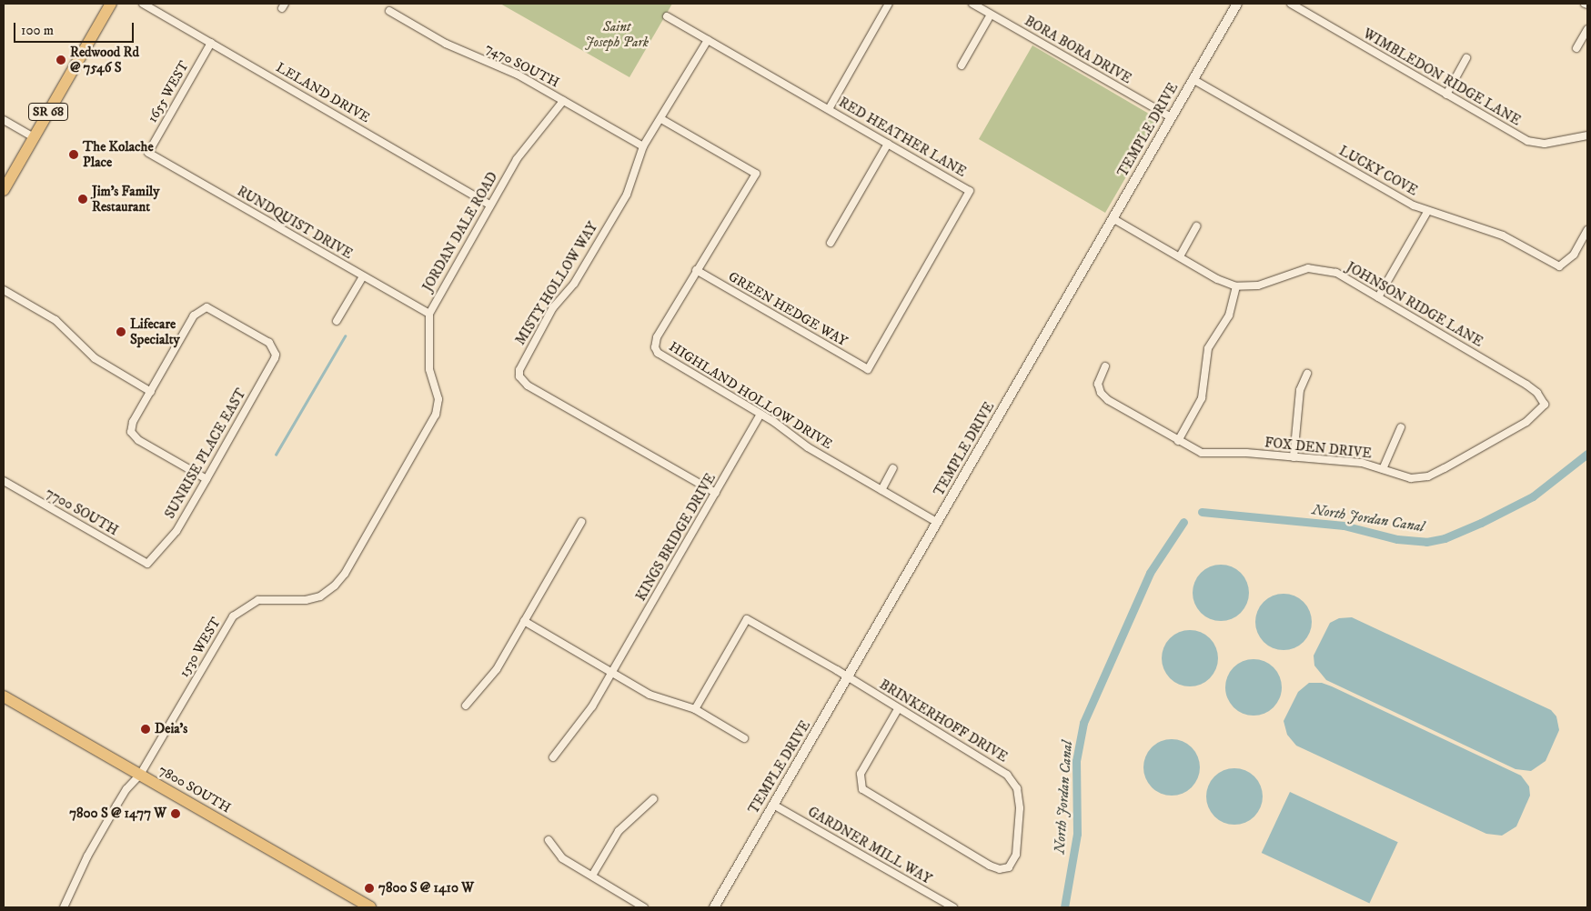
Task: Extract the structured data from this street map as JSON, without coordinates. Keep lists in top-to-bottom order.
{
  "streets": {
    "main road": ["SR 68", "7800 SOUTH"],
    "street": [
      "BORA BORA DRIVE",
      "7470 SOUTH",
      "WIMBLEDON RIDGE LANE",
      "1655 WEST",
      "LELAND DRIVE",
      "TEMPLE DRIVE",
      "RED HEATHER LANE",
      "LUCKY COVE",
      "RUNDQUIST DRIVE",
      "JORDAN DALE ROAD",
      "MISTY HOLLOW WAY",
      "JOHNSON RIDGE LANE",
      "GREEN HEDGE WAY",
      "HIGHLAND HOLLOW DRIVE",
      "FOX DEN DRIVE",
      "SUNRISE PLACE EAST",
      "7700 SOUTH",
      "KINGS BRIDGE DRIVE",
      "1530 WEST",
      "BRINKERHOFF DRIVE",
      "GARDNER MILL WAY"
    ]
  },
  "crossings": [
    ["BORA BORA DRIVE", "TEMPLE DRIVE"],
    ["7470 SOUTH", "JORDAN DALE ROAD"],
    ["7470 SOUTH", "MISTY HOLLOW WAY"],
    ["1655 WEST", "LELAND DRIVE"],
    ["1655 WEST", "RUNDQUIST DRIVE"],
    ["LELAND DRIVE", "JORDAN DALE ROAD"],
    ["TEMPLE DRIVE", "LUCKY COVE"],
    ["TEMPLE DRIVE", "JOHNSON RIDGE LANE"],
    ["TEMPLE DRIVE", "HIGHLAND HOLLOW DRIVE"],
    ["TEMPLE DRIVE", "BRINKERHOFF DRIVE"],
    ["TEMPLE DRIVE", "GARDNER MILL WAY"],
    ["RED HEATHER LANE", "GREEN HEDGE WAY"],
    ["RUNDQUIST DRIVE", "JORDAN DALE ROAD"],
    ["JORDAN DALE ROAD", "1530 WEST"],
    ["MISTY HOLLOW WAY", "KINGS BRIDGE DRIVE"],
    ["JOHNSON RIDGE LANE", "FOX DEN DRIVE"],
    ["GREEN HEDGE WAY", "HIGHLAND HOLLOW DRIVE"],
    ["HIGHLAND HOLLOW DRIVE", "KINGS BRIDGE DRIVE"],
    ["SUNRISE PLACE EAST", "7700 SOUTH"],
    ["1530 WEST", "7800 SOUTH"]
  ],
  "water": ["North Jordan Canal"],
  "parks": ["Saint Joseph Park"],
  "places": [
    "Redwood Rd @ 7546 S",
    "The Kolache Place",
    "Jim's Family Restaurant",
    "Lifecare Specialty",
    "Deia's",
    "7800 S @ 1477 W",
    "7800 S @ 1410 W"
  ],
  "scale_bar": "100 m"
}
